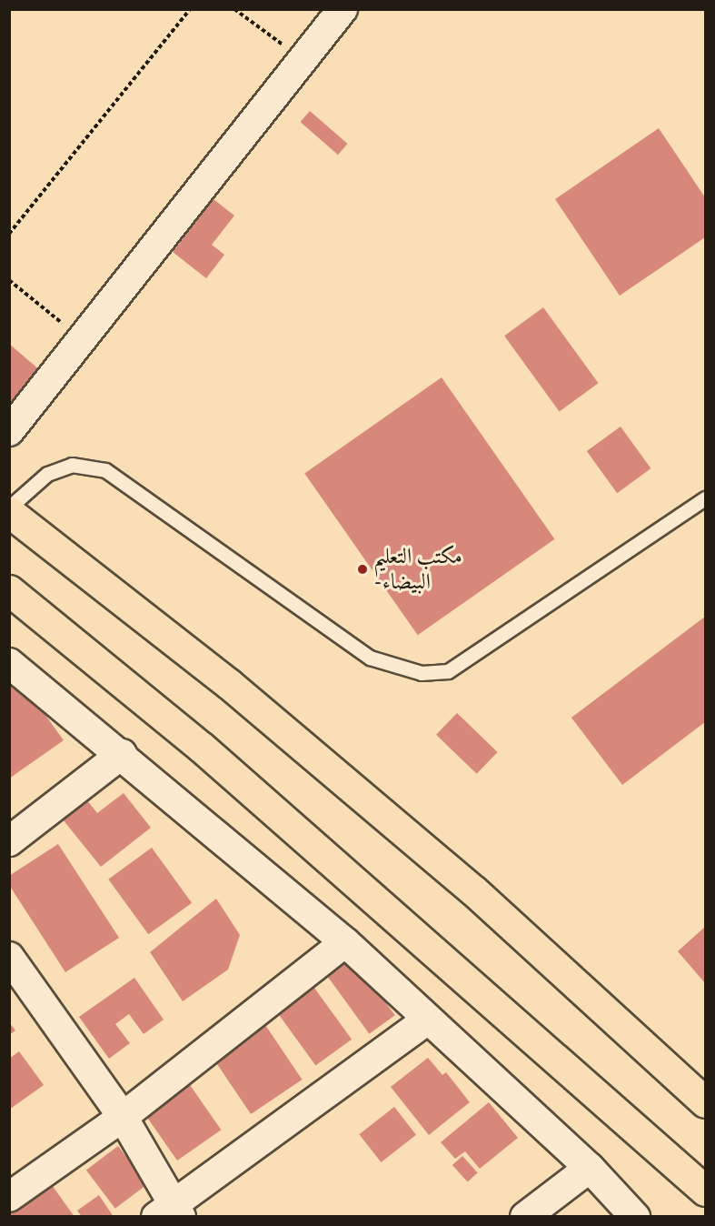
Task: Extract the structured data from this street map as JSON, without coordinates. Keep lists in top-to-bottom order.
{
  "places": ["مكتب التعليم -البيضاء"]
}
